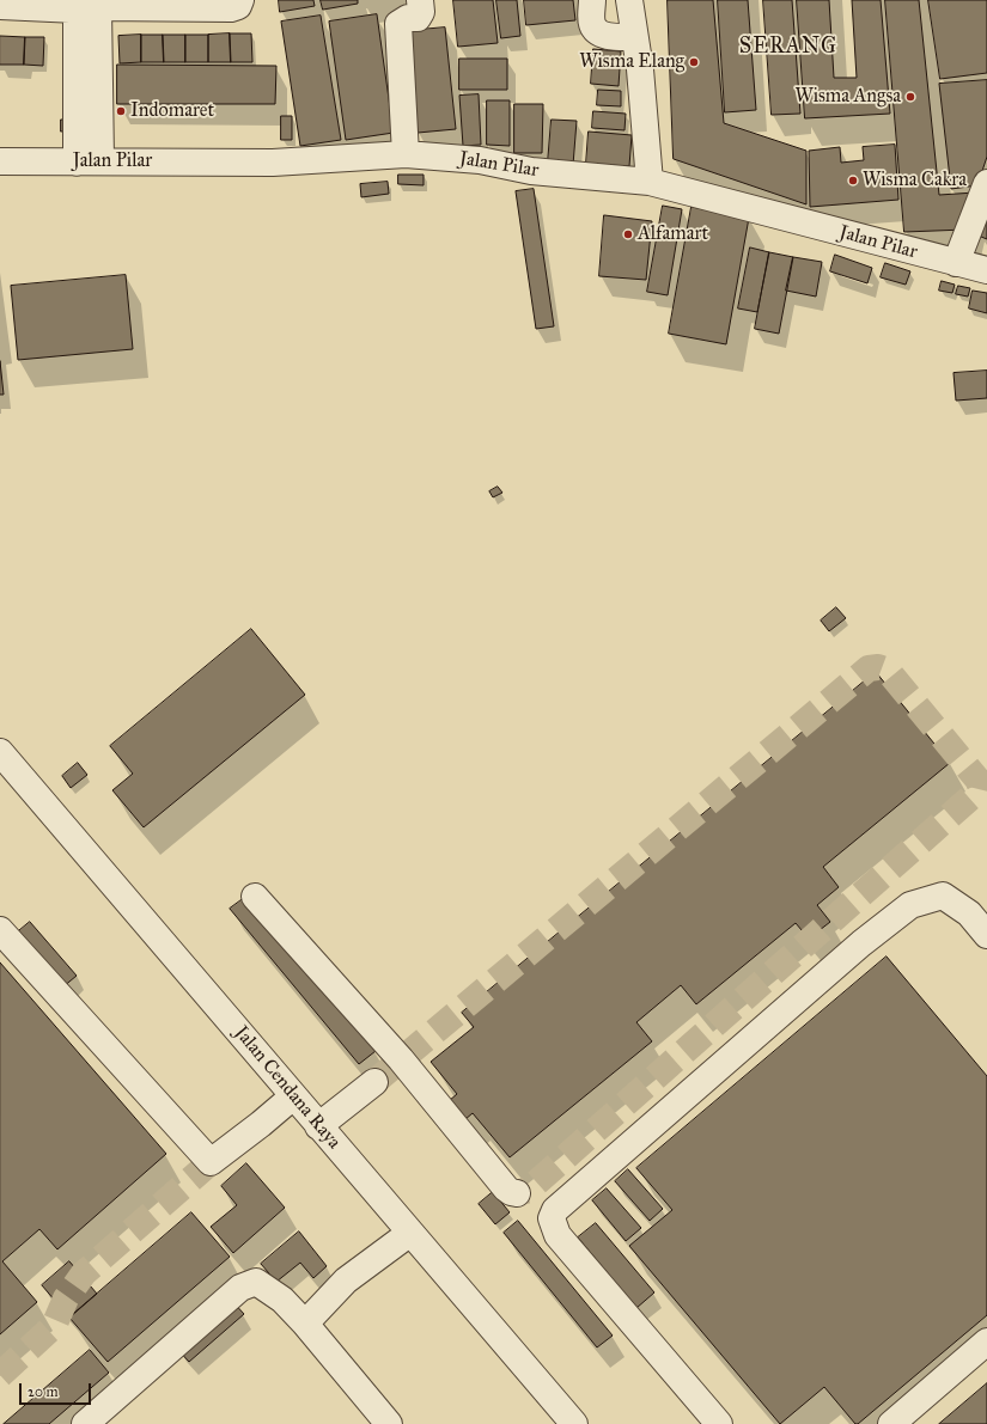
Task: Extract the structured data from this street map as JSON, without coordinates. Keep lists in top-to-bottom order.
{
  "streets": {
    "street": ["Jalan Pilar", "Jalan Cendana Raya"]
  },
  "districts": ["SERANG"],
  "places": [
    "Wisma Elang",
    "Wisma Angsa",
    "Indomaret",
    "Wisma Cakra",
    "Alfamart"
  ],
  "scale_bar": "20 m"
}
